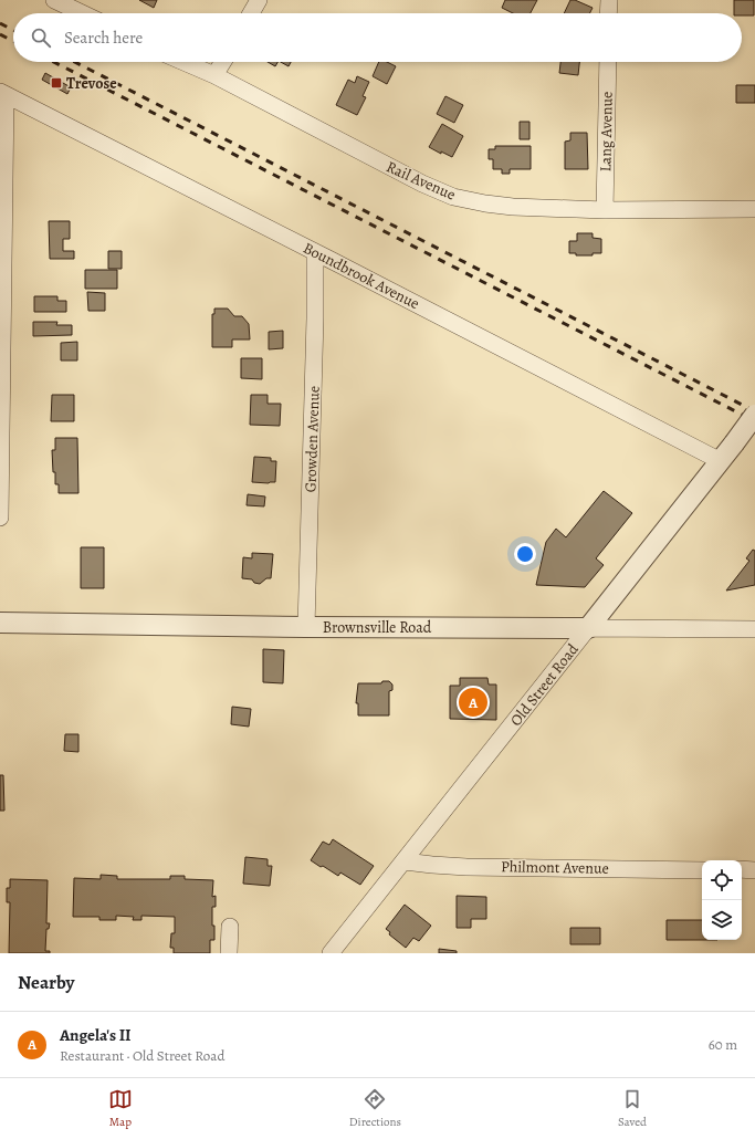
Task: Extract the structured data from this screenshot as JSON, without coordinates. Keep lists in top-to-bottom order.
{
  "streets": {
    "street": [
      "Lang Avenue",
      "Rail Avenue",
      "Boundbrook Avenue",
      "Growden Avenue",
      "Brownsville Road",
      "Old Street Road",
      "Philmont Avenue"
    ]
  },
  "crossings": [
    ["Lang Avenue", "Rail Avenue"],
    ["Boundbrook Avenue", "Growden Avenue"],
    ["Boundbrook Avenue", "Old Street Road"],
    ["Growden Avenue", "Brownsville Road"],
    ["Brownsville Road", "Old Street Road"],
    ["Old Street Road", "Philmont Avenue"]
  ],
  "places": {
    "transit": ["Trevose"]
  },
  "page": {
    "search": "Search here",
    "pins": "A",
    "heading": "Nearby",
    "list": [
      {
        "mark": "A",
        "name": "Angela's II",
        "note": "Restaurant · Old Street Road",
        "value": "60 m"
      }
    ],
    "nav": ["Map", "Directions", "Saved"]
  }
}
